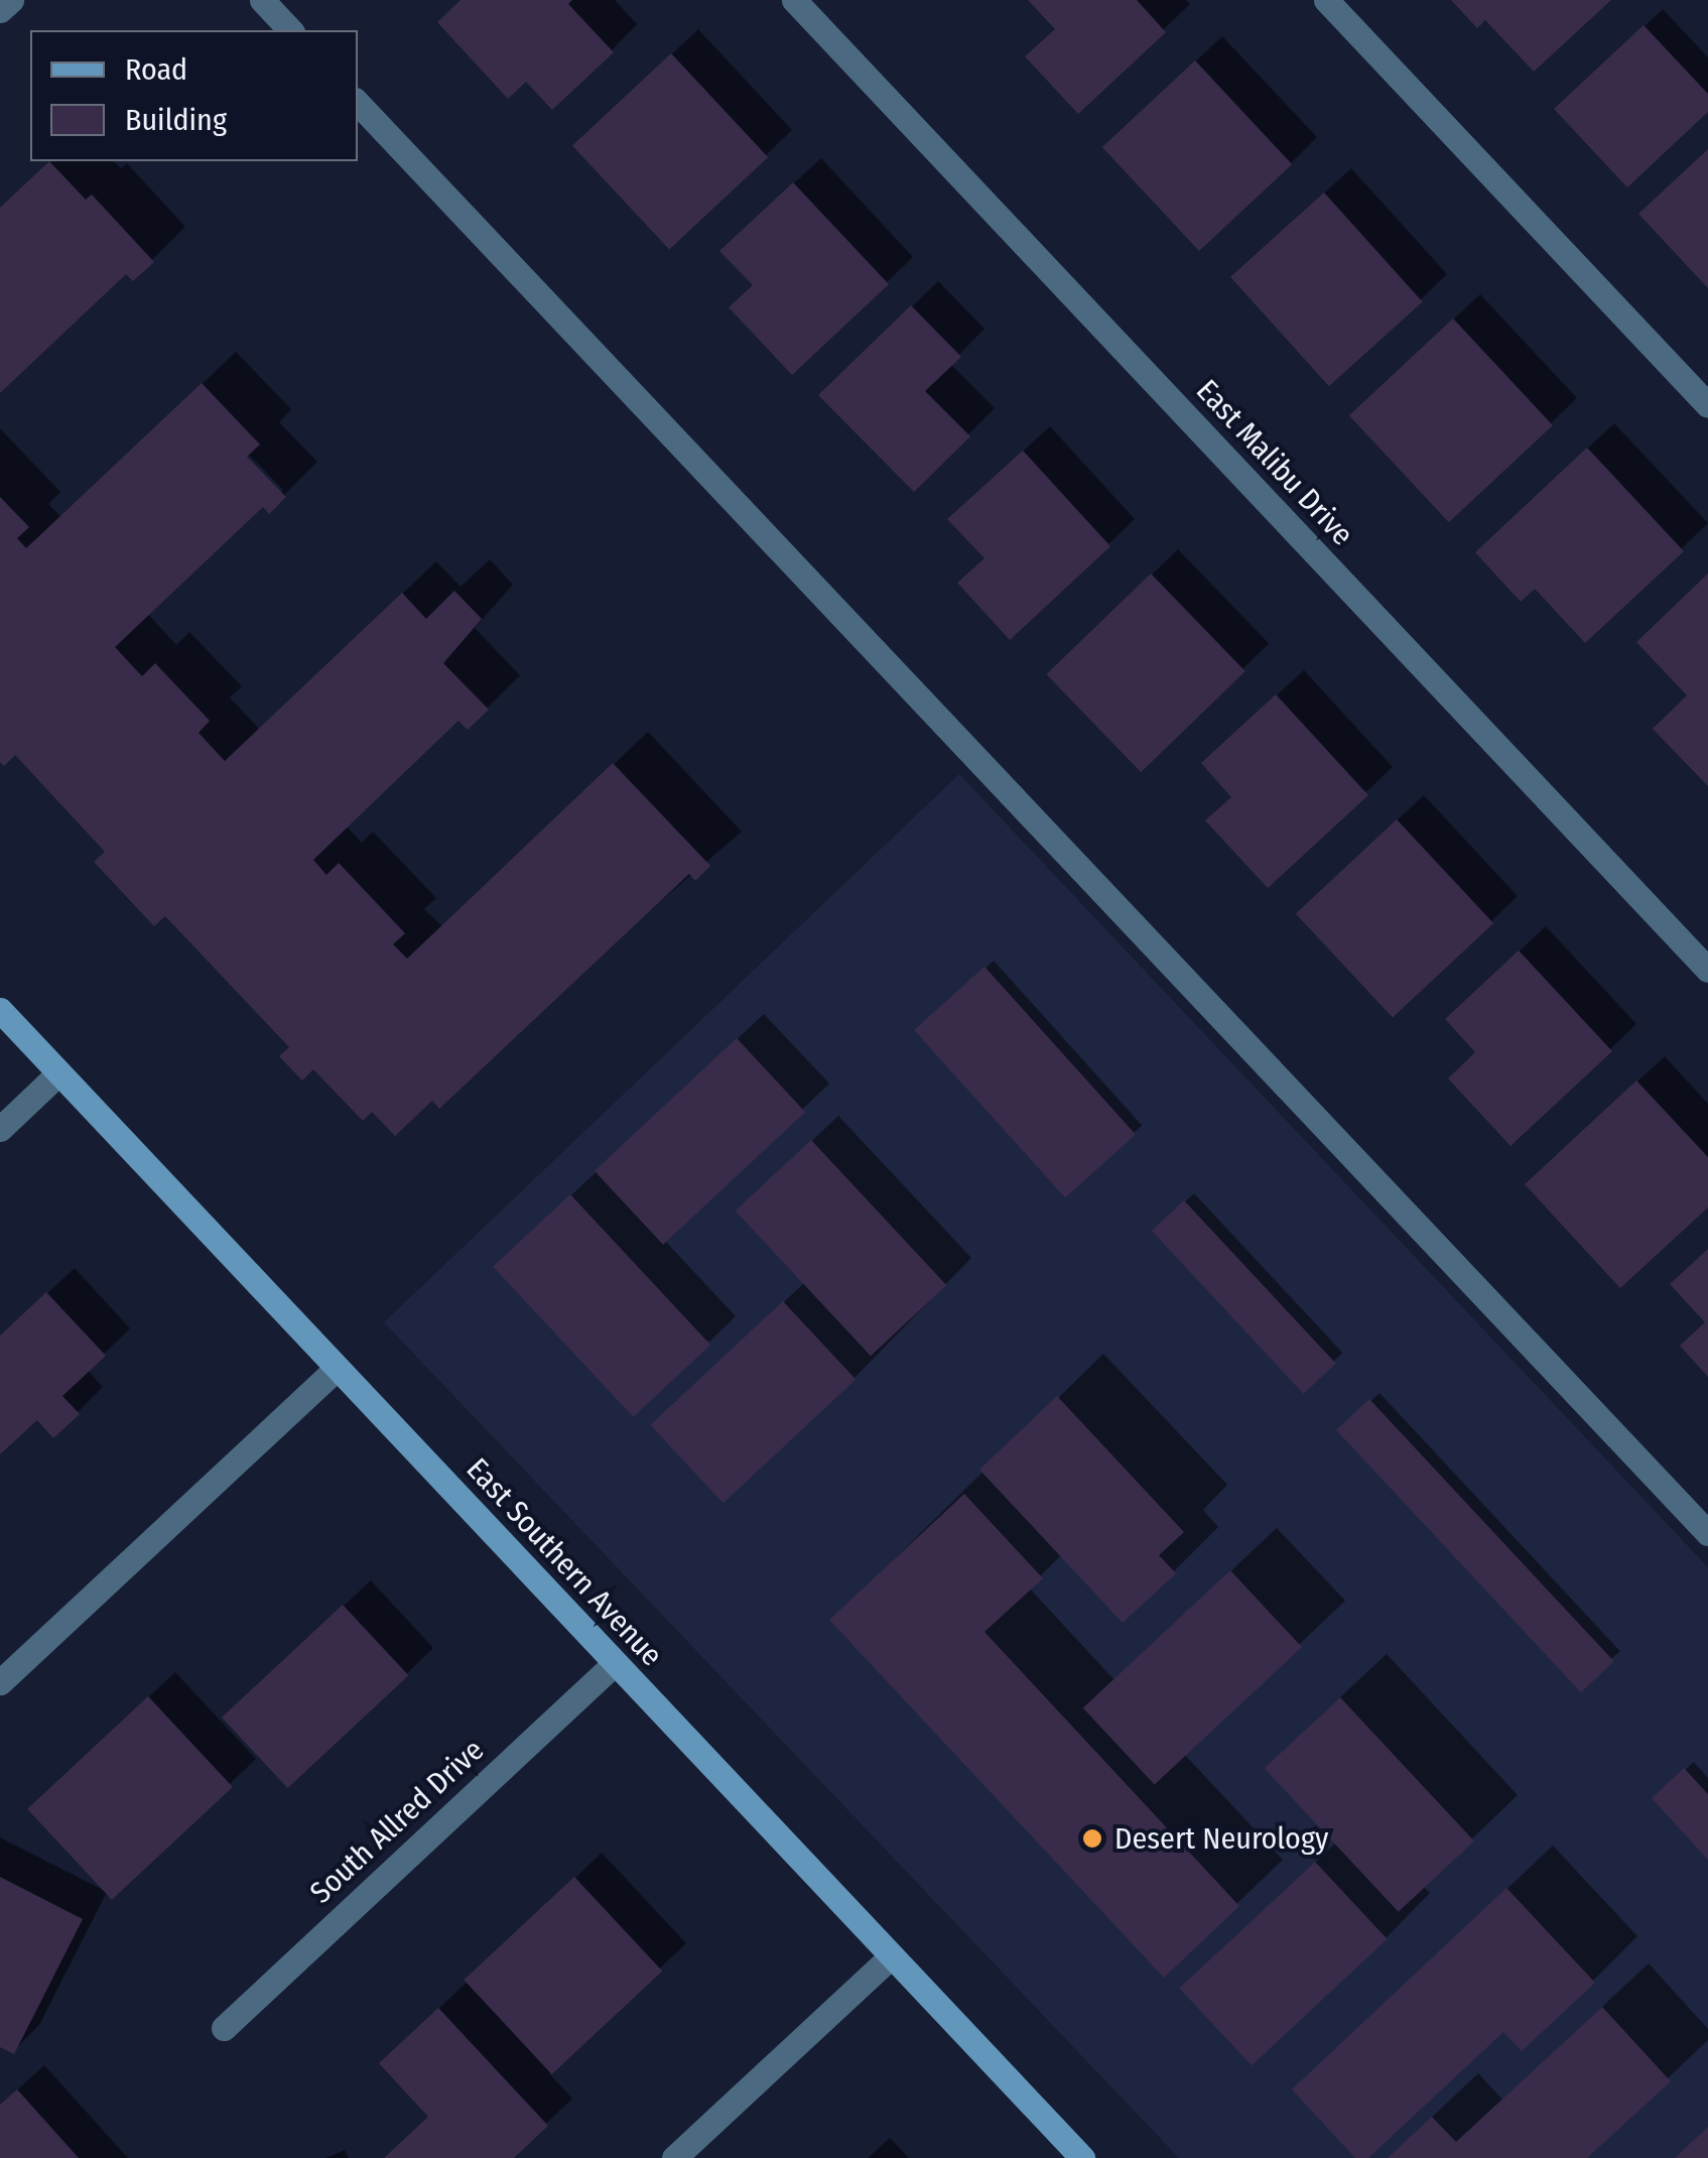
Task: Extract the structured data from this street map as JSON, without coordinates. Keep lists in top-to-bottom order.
{
  "streets": {
    "main road": ["East Southern Avenue"],
    "street": ["East Malibu Drive", "South Allred Drive"]
  },
  "crossings": [
    ["East Southern Avenue", "South Allred Drive"]
  ],
  "places": ["Desert Neurology"],
  "legend": ["Road", "Building"]
}
